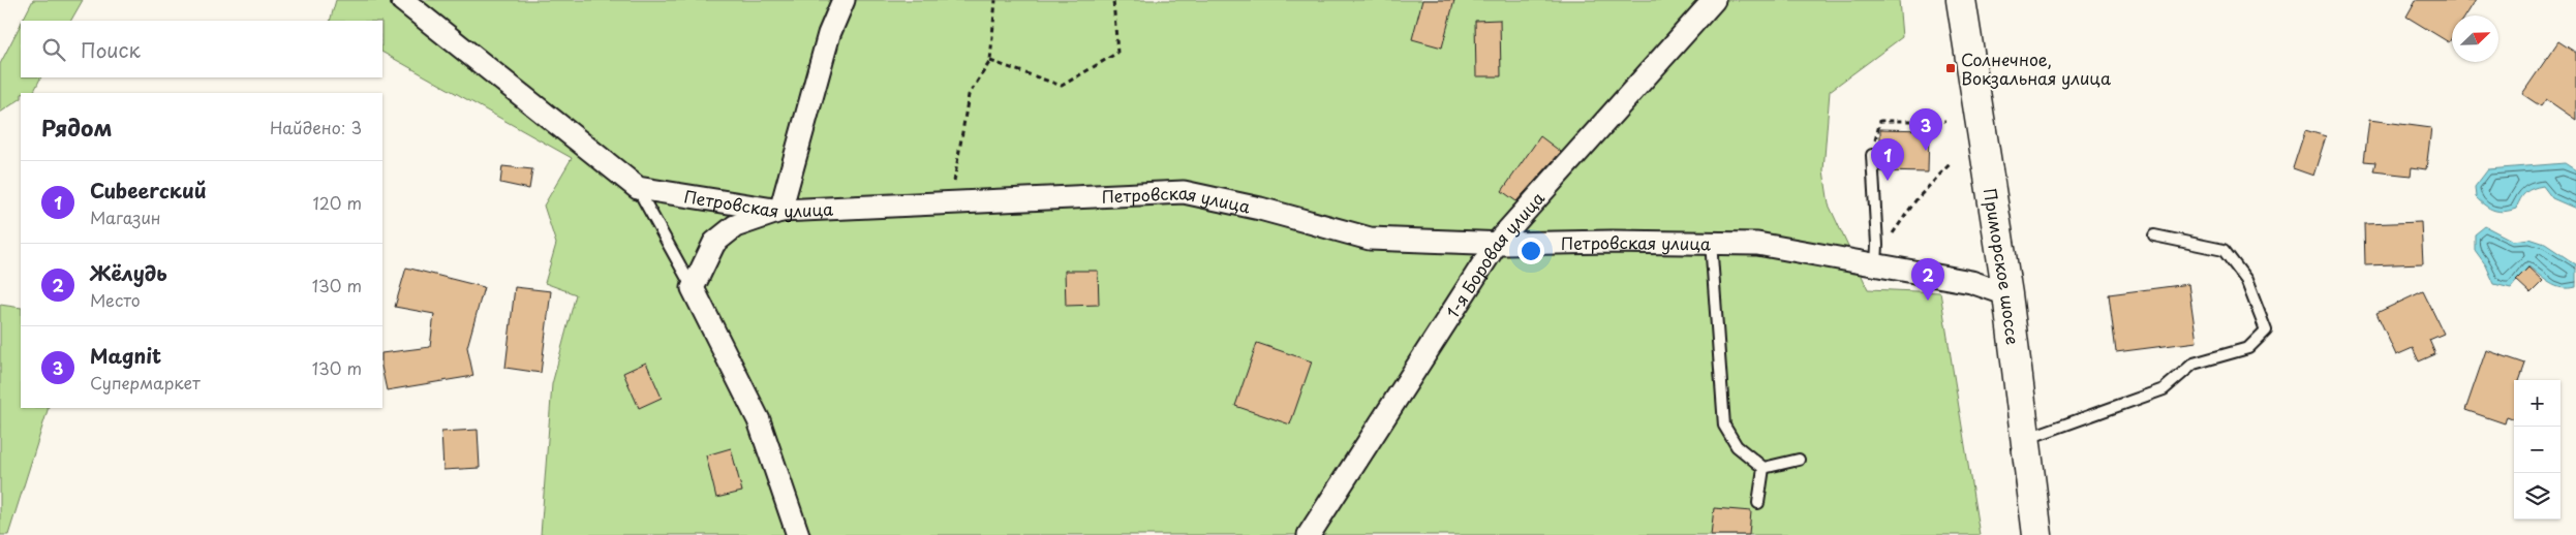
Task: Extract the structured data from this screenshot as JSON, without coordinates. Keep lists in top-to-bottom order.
{
  "streets": {
    "main road": ["Приморское шоссе"],
    "street": ["Петровская улица", "1-я Боровая улица"]
  },
  "crossings": [
    ["Петровская улица", "1-я Боровая улица"],
    ["Петровская улица", "Приморское шоссе"]
  ],
  "places": {
    "transit": ["Солнечное, Вокзальная улица"]
  },
  "north": "top right",
  "page": {
    "search": "Поиск",
    "heading": ["Рядом", "Найдено: 3"],
    "pins": ["3", "1", "2"],
    "list": [
      {
        "mark": "1",
        "name": "Сиbeerский",
        "note": "Магазин",
        "value": "120 m"
      },
      {
        "mark": "2",
        "name": "Жёлудь",
        "note": "Место",
        "value": "130 m"
      },
      {
        "mark": "3",
        "name": "Magnit",
        "note": "Супермаркет",
        "value": "130 m"
      }
    ],
    "map_buttons": ["+", "−"]
  }
}
